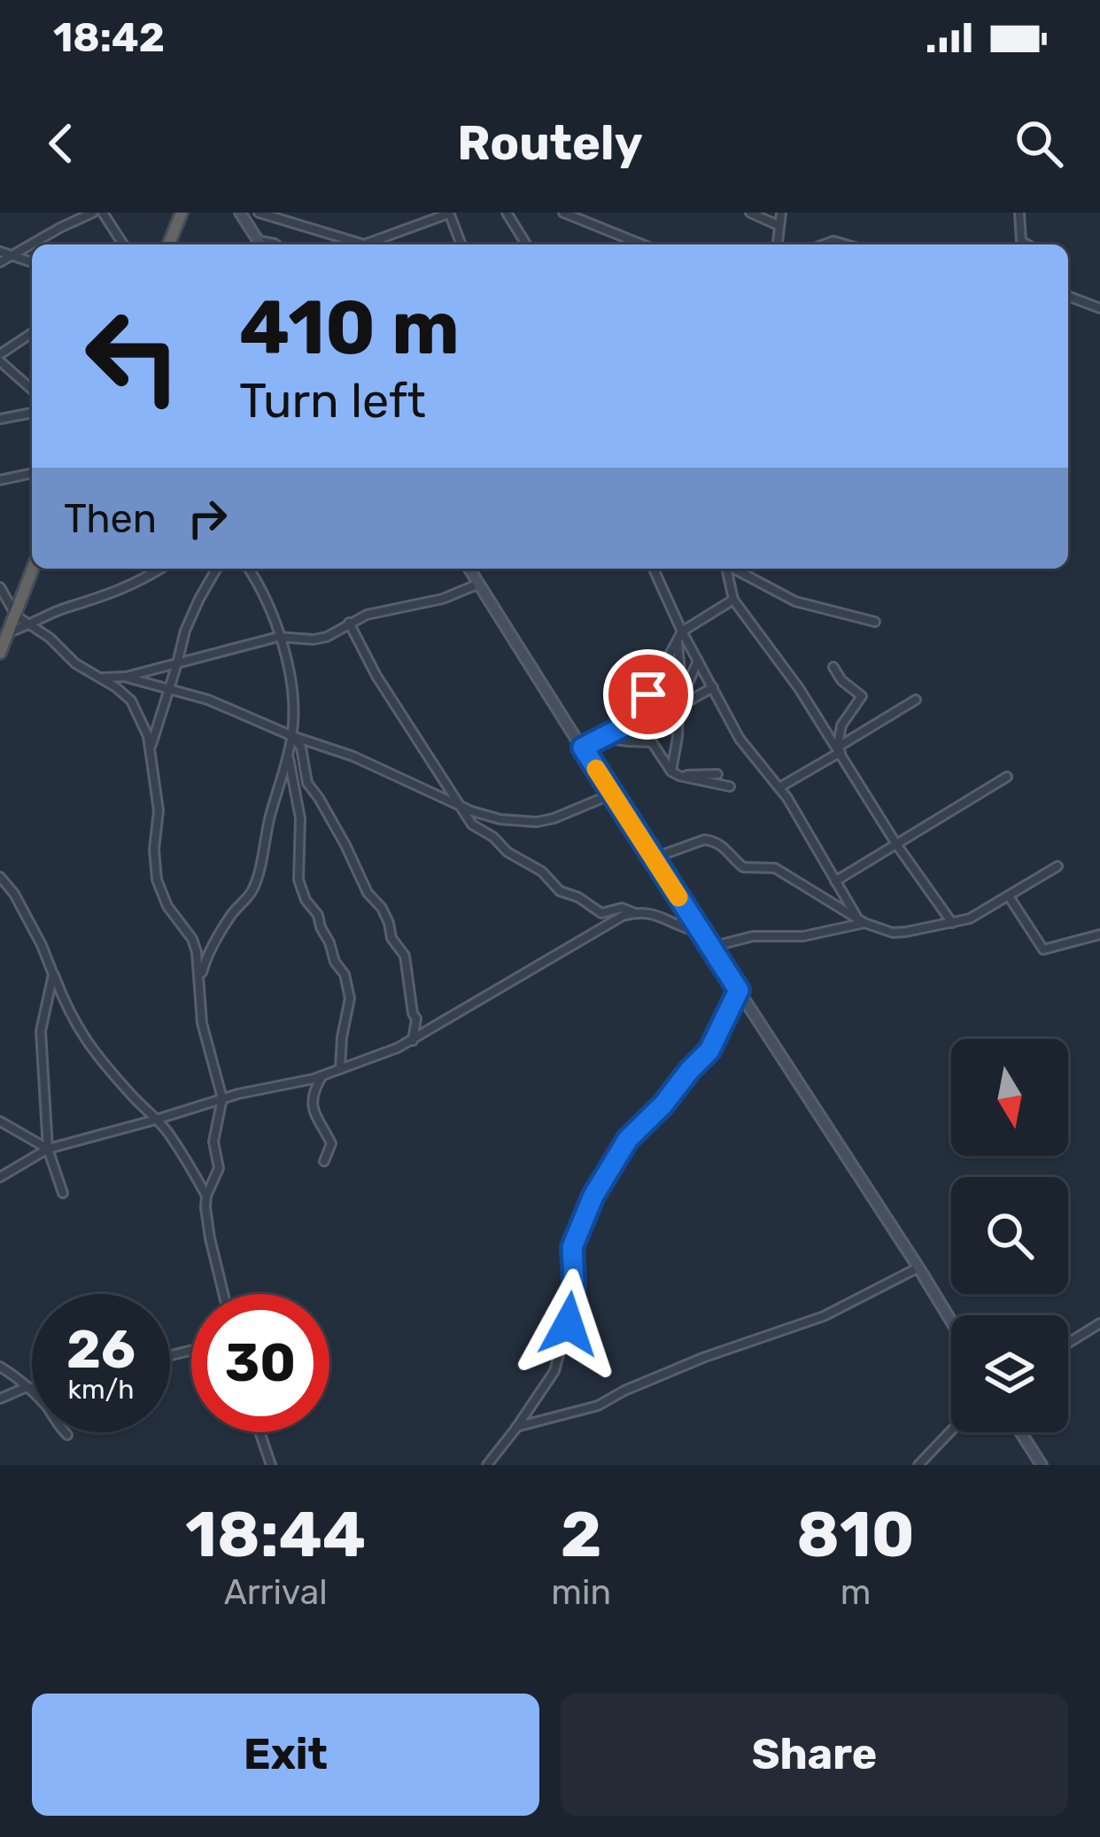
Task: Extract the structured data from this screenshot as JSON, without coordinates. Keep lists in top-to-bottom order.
{
  "north": "bottom",
  "page": {
    "status": "18:42",
    "header": "Routely",
    "turn": ["410 m", "Turn left"],
    "then": "Then",
    "speed": "26 km/h",
    "limit": "30",
    "eta": [
      "18:44",
      "Arrival",
      "2",
      "min",
      "810",
      "m"
    ],
    "buttons": ["Exit", "Share"]
  }
}
